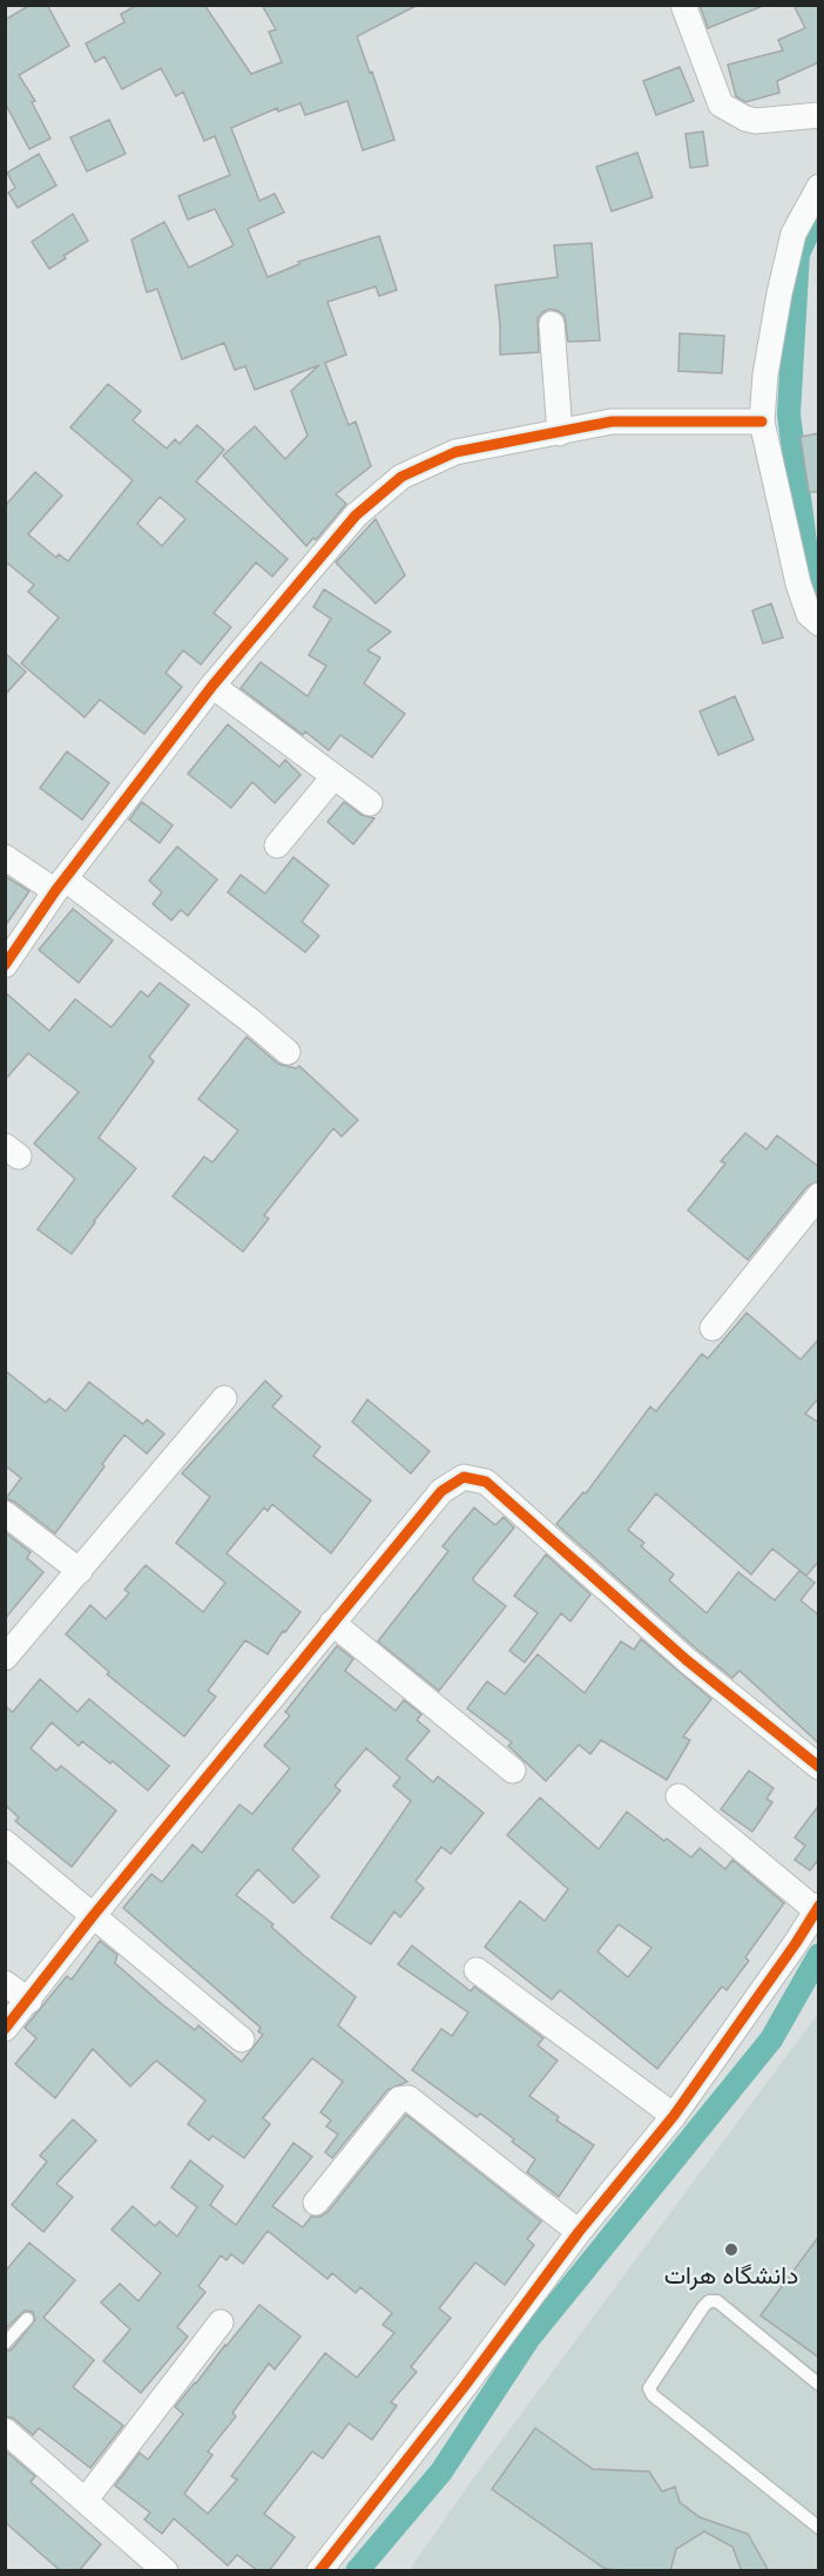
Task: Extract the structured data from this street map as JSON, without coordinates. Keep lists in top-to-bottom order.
{
  "places": ["دانشگاه هرات"]
}
